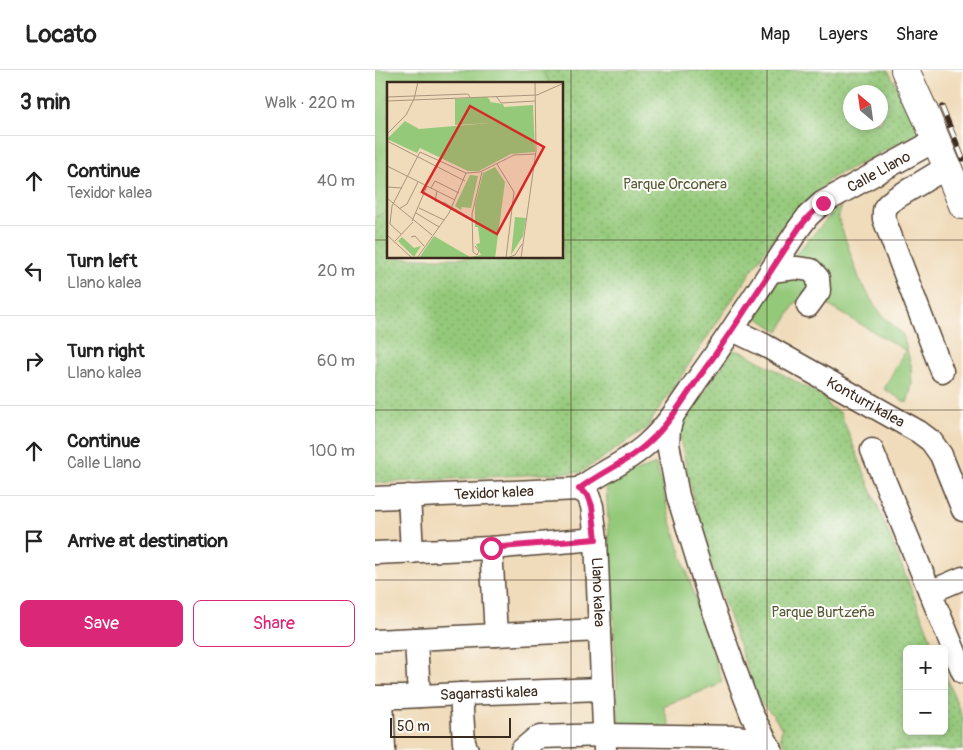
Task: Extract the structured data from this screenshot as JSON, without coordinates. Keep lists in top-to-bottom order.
{
  "streets": {
    "street": [
      "Calle Llano",
      "Konturri kalea",
      "Texidor kalea",
      "Llano kalea",
      "Sagarrasti kalea"
    ]
  },
  "crossings": [
    ["Calle Llano", "Konturri kalea"],
    ["Texidor kalea", "Llano kalea"],
    ["Llano kalea", "Sagarrasti kalea"]
  ],
  "parks": ["Parque Orconera", "Parque Burtzeña"],
  "scale_bar": "50 m",
  "north": "top left",
  "page": {
    "header": "Locato",
    "nav": ["Map", "Layers", "Share"],
    "heading": ["3 min", "Walk · 220 m"],
    "list": [
      ["Continue", "Texidor kalea", "40 m"],
      ["Turn left", "Llano kalea", "20 m"],
      ["Turn right", "Llano kalea", "60 m"],
      ["Continue", "Calle Llano", "100 m"],
      "Arrive at destination"
    ],
    "buttons": ["Save", "Share"],
    "map_buttons": ["+", "−"],
    "scale": "50 m"
  }
}
